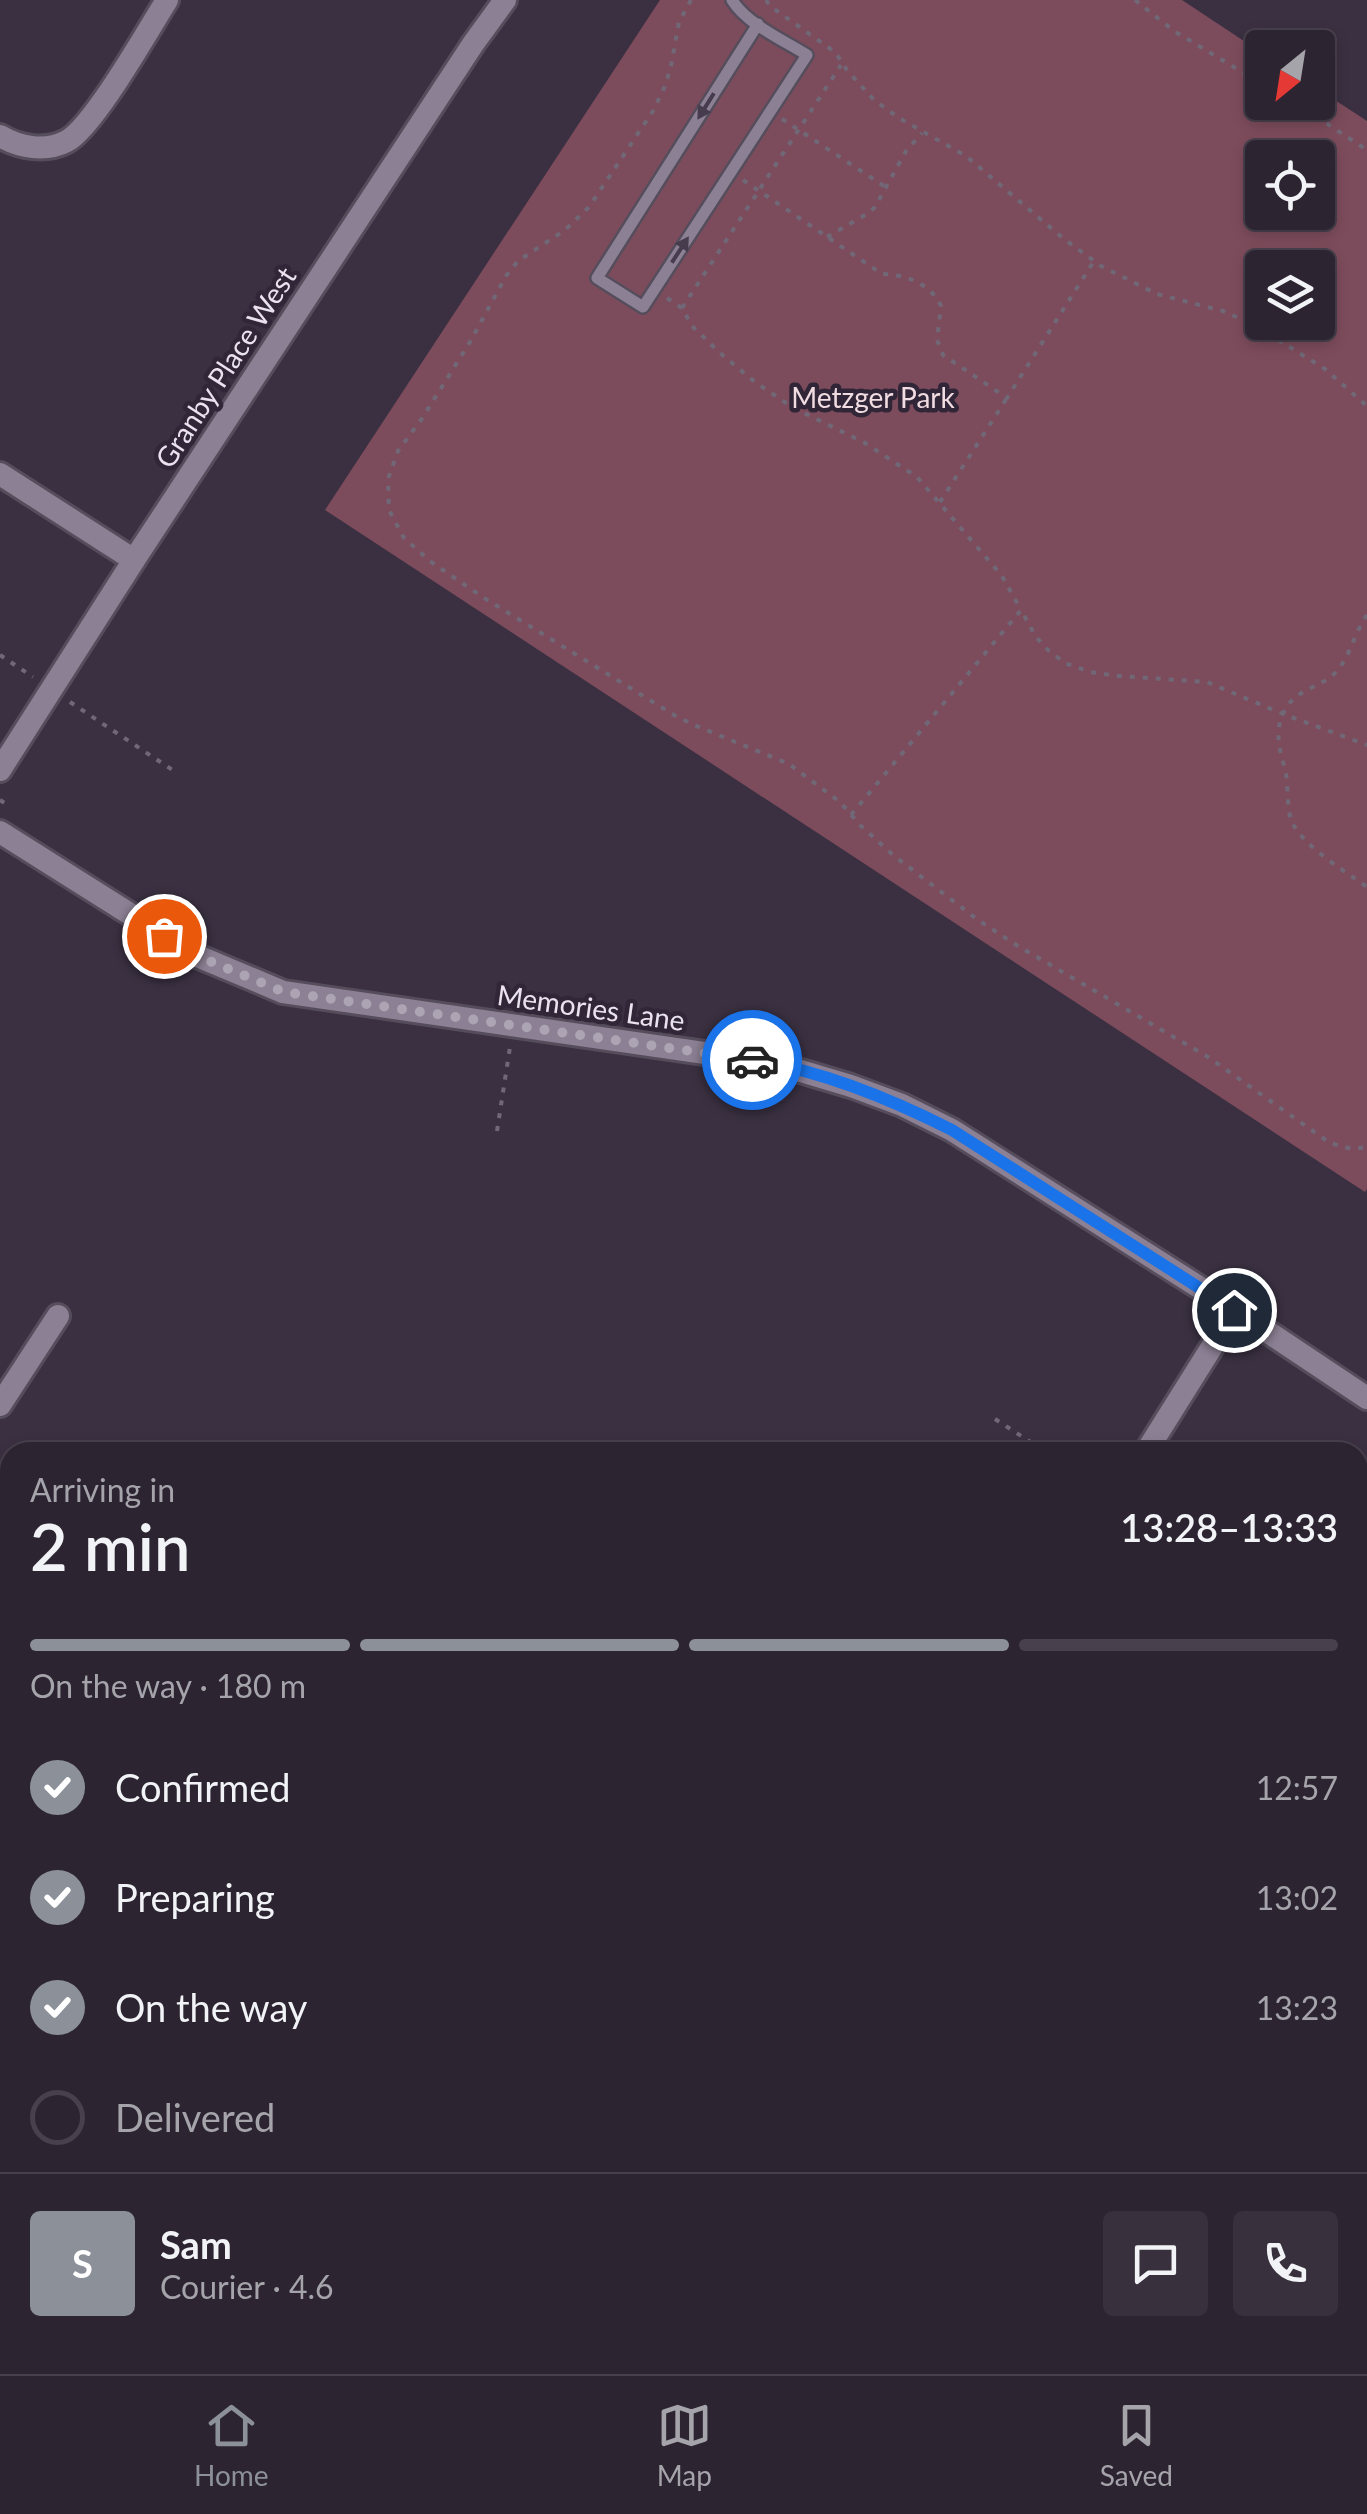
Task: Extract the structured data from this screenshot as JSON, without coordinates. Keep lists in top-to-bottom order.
{
  "streets": {
    "street": ["Granby Place West", "Memories Lane"]
  },
  "parks": ["Metzger Park"],
  "north": "bottom left",
  "page": {
    "heading": ["2 min", "Arriving in", "13:28–13:33"],
    "panel": ["Sam", "Courier · 4.6"],
    "bar": "On the way · 180 m",
    "list": [
      ["Confirmed", "12:57"],
      ["Preparing", "13:02"],
      ["On the way", "13:23"],
      "Delivered"
    ],
    "round": "S",
    "tabs": ["Home", "Map", "Saved"]
  }
}
